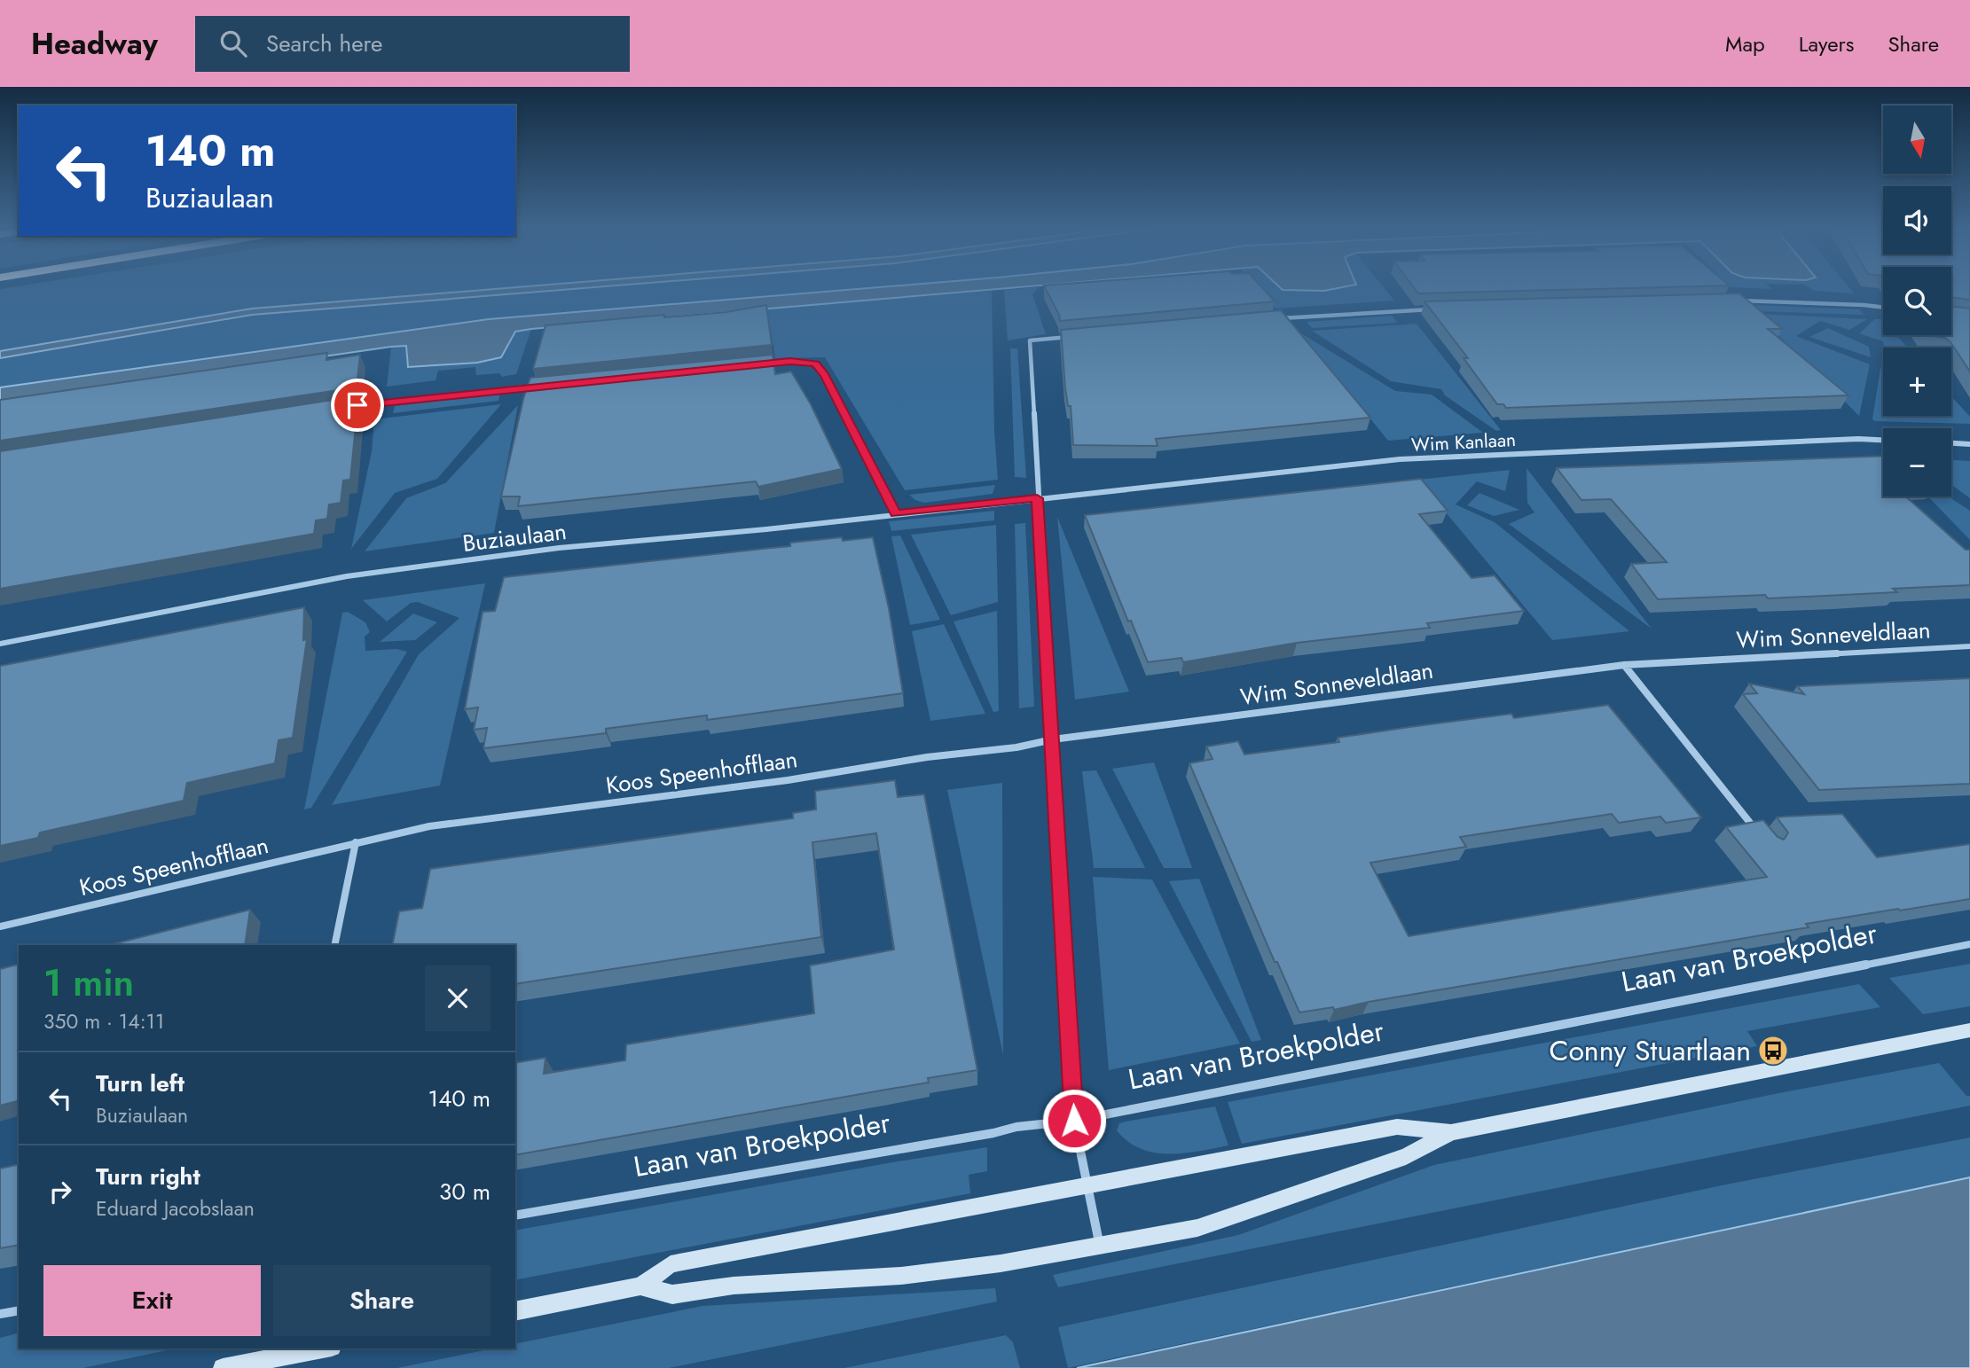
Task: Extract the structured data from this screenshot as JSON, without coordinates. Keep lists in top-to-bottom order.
{
  "streets": {
    "street": [
      "Wim Kanlaan",
      "Buziaulaan",
      "Wim Sonneveldlaan",
      "Koos Speenhofflaan",
      "Laan van Broekpolder"
    ]
  },
  "crossings": [
    ["Wim Kanlaan", "Buziaulaan"],
    ["Wim Sonneveldlaan", "Koos Speenhofflaan"]
  ],
  "places": {
    "bus stop": ["Conny Stuartlaan"]
  },
  "north": "bottom",
  "page": {
    "header": "Headway",
    "search": "Search here",
    "nav": ["Map", "Layers", "Share"],
    "map_buttons": ["+", "−"],
    "turn": ["140 m", "Buziaulaan"],
    "heading": ["1 min", "350 m · 14:11"],
    "list": [
      {
        "name": "Turn left",
        "note": "Buziaulaan",
        "value": "140 m"
      },
      {
        "name": "Turn right",
        "note": "Eduard Jacobslaan",
        "value": "30 m"
      }
    ],
    "buttons": ["Exit", "Share"]
  }
}
